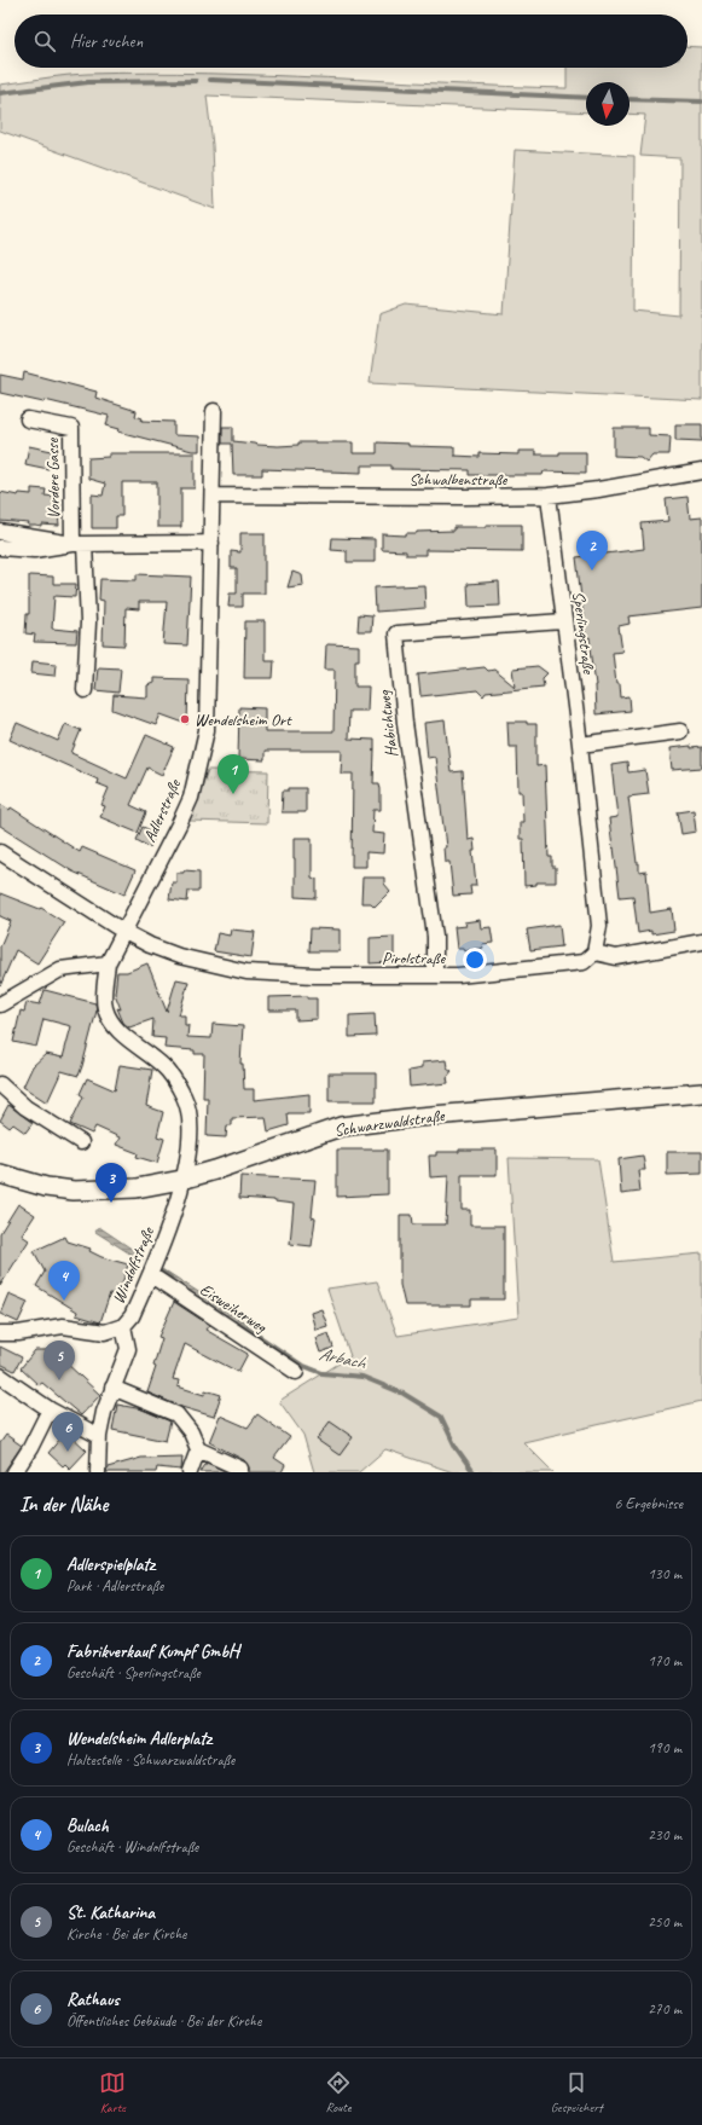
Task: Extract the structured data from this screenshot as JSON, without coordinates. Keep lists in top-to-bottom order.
{
  "streets": {
    "street": [
      "Vordere Gasse",
      "Schwalbenstraße",
      "Sperlingstraße",
      "Habichtweg",
      "Adlerstraße",
      "Pirolstraße",
      "Schwarzwaldstraße",
      "Windolfstraße",
      "Eisweiherweg"
    ]
  },
  "crossings": [
    ["Vordere Gasse", "Adlerstraße"],
    ["Schwalbenstraße", "Sperlingstraße"],
    ["Schwalbenstraße", "Adlerstraße"],
    ["Sperlingstraße", "Habichtweg"],
    ["Sperlingstraße", "Pirolstraße"],
    ["Habichtweg", "Pirolstraße"],
    ["Adlerstraße", "Pirolstraße"],
    ["Adlerstraße", "Schwarzwaldstraße"],
    ["Adlerstraße", "Windolfstraße"],
    ["Schwarzwaldstraße", "Windolfstraße"],
    ["Windolfstraße", "Eisweiherweg"]
  ],
  "water": ["Arbach"],
  "places": ["Wendelsheim Ort"],
  "north": "bottom",
  "page": {
    "search": "Hier suchen",
    "pins": [
      "2",
      "1",
      "3",
      "4",
      "5",
      "6"
    ],
    "heading": ["In der Nähe", "6 Ergebnisse"],
    "list": [
      {
        "mark": "1",
        "name": "Adlerspielplatz",
        "note": "Park · Adlerstraße",
        "value": "130 m"
      },
      {
        "mark": "2",
        "name": "Fabrikverkauf Kumpf GmbH",
        "note": "Geschäft · Sperlingstraße",
        "value": "170 m"
      },
      {
        "mark": "3",
        "name": "Wendelsheim Adlerplatz",
        "note": "Haltestelle · Schwarzwaldstraße",
        "value": "190 m"
      },
      {
        "mark": "4",
        "name": "Bulach",
        "note": "Geschäft · Windolfstraße",
        "value": "230 m"
      },
      {
        "mark": "5",
        "name": "St. Katharina",
        "note": "Kirche · Bei der Kirche",
        "value": "250 m"
      },
      {
        "mark": "6",
        "name": "Rathaus",
        "note": "Öffentliches Gebäude · Bei der Kirche",
        "value": "270 m"
      }
    ],
    "nav": ["Karte", "Route", "Gespeichert"]
  }
}
